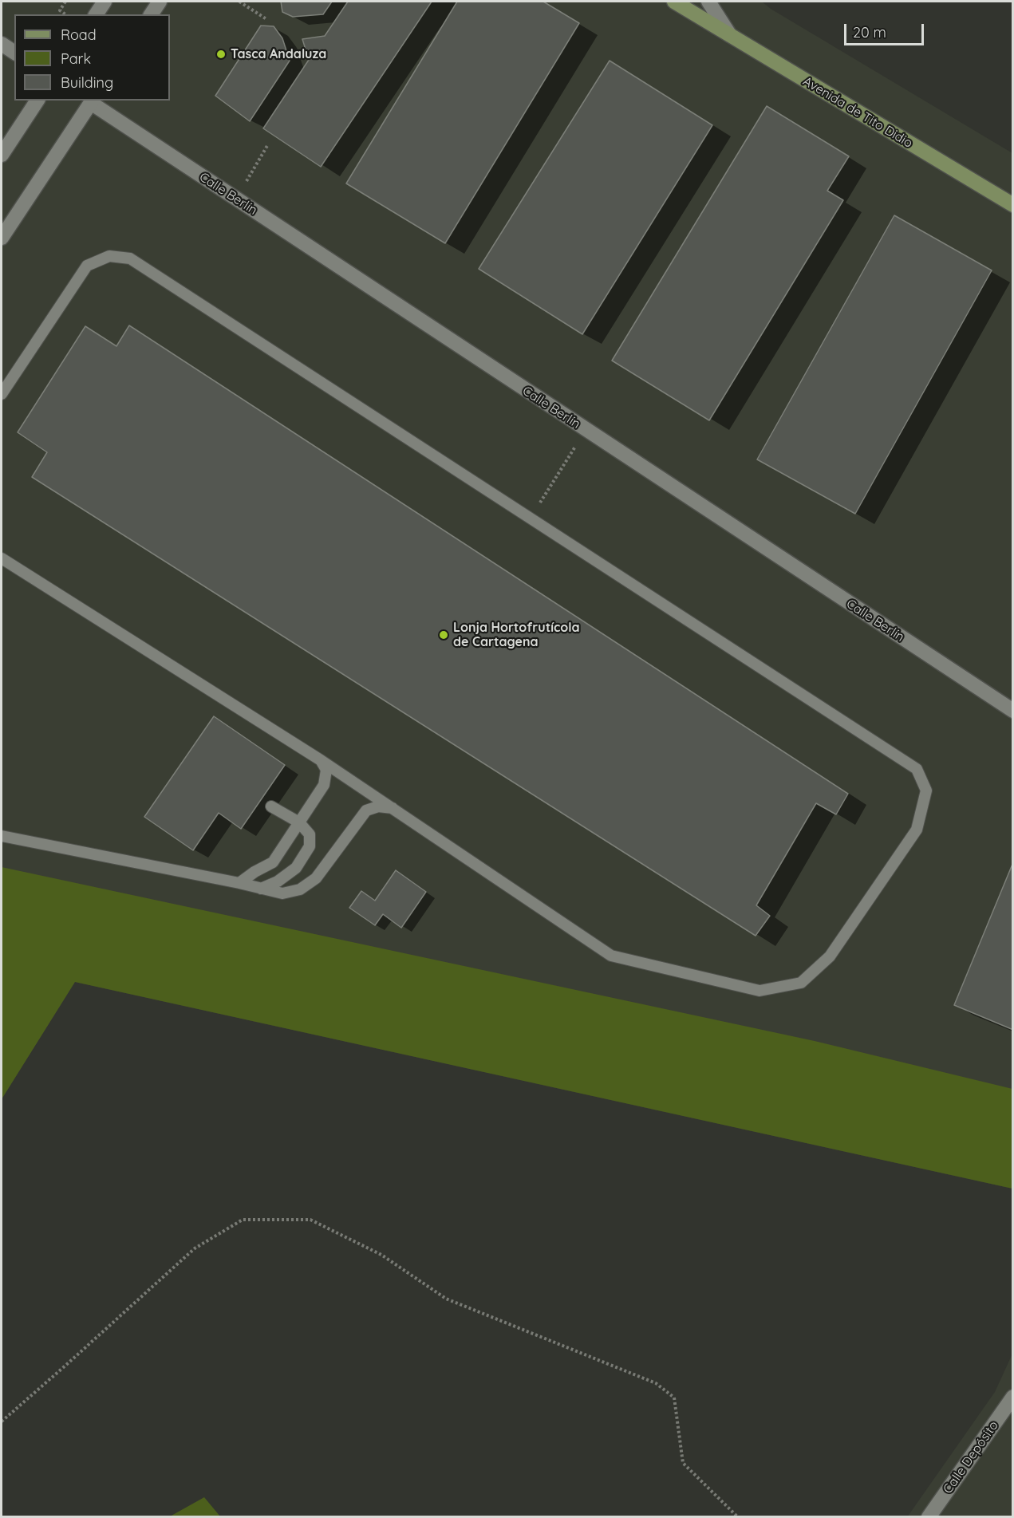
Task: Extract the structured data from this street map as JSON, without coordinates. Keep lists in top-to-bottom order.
{
  "streets": {
    "main road": ["Avenida de Tito Didio"],
    "street": ["Calle Berlín", "Calle Depósito"]
  },
  "places": ["Tasca Andaluza", "Lonja Hortofrutícola de Cartagena"],
  "legend": ["Road", "Park", "Building"],
  "scale_bar": "20 m"
}
